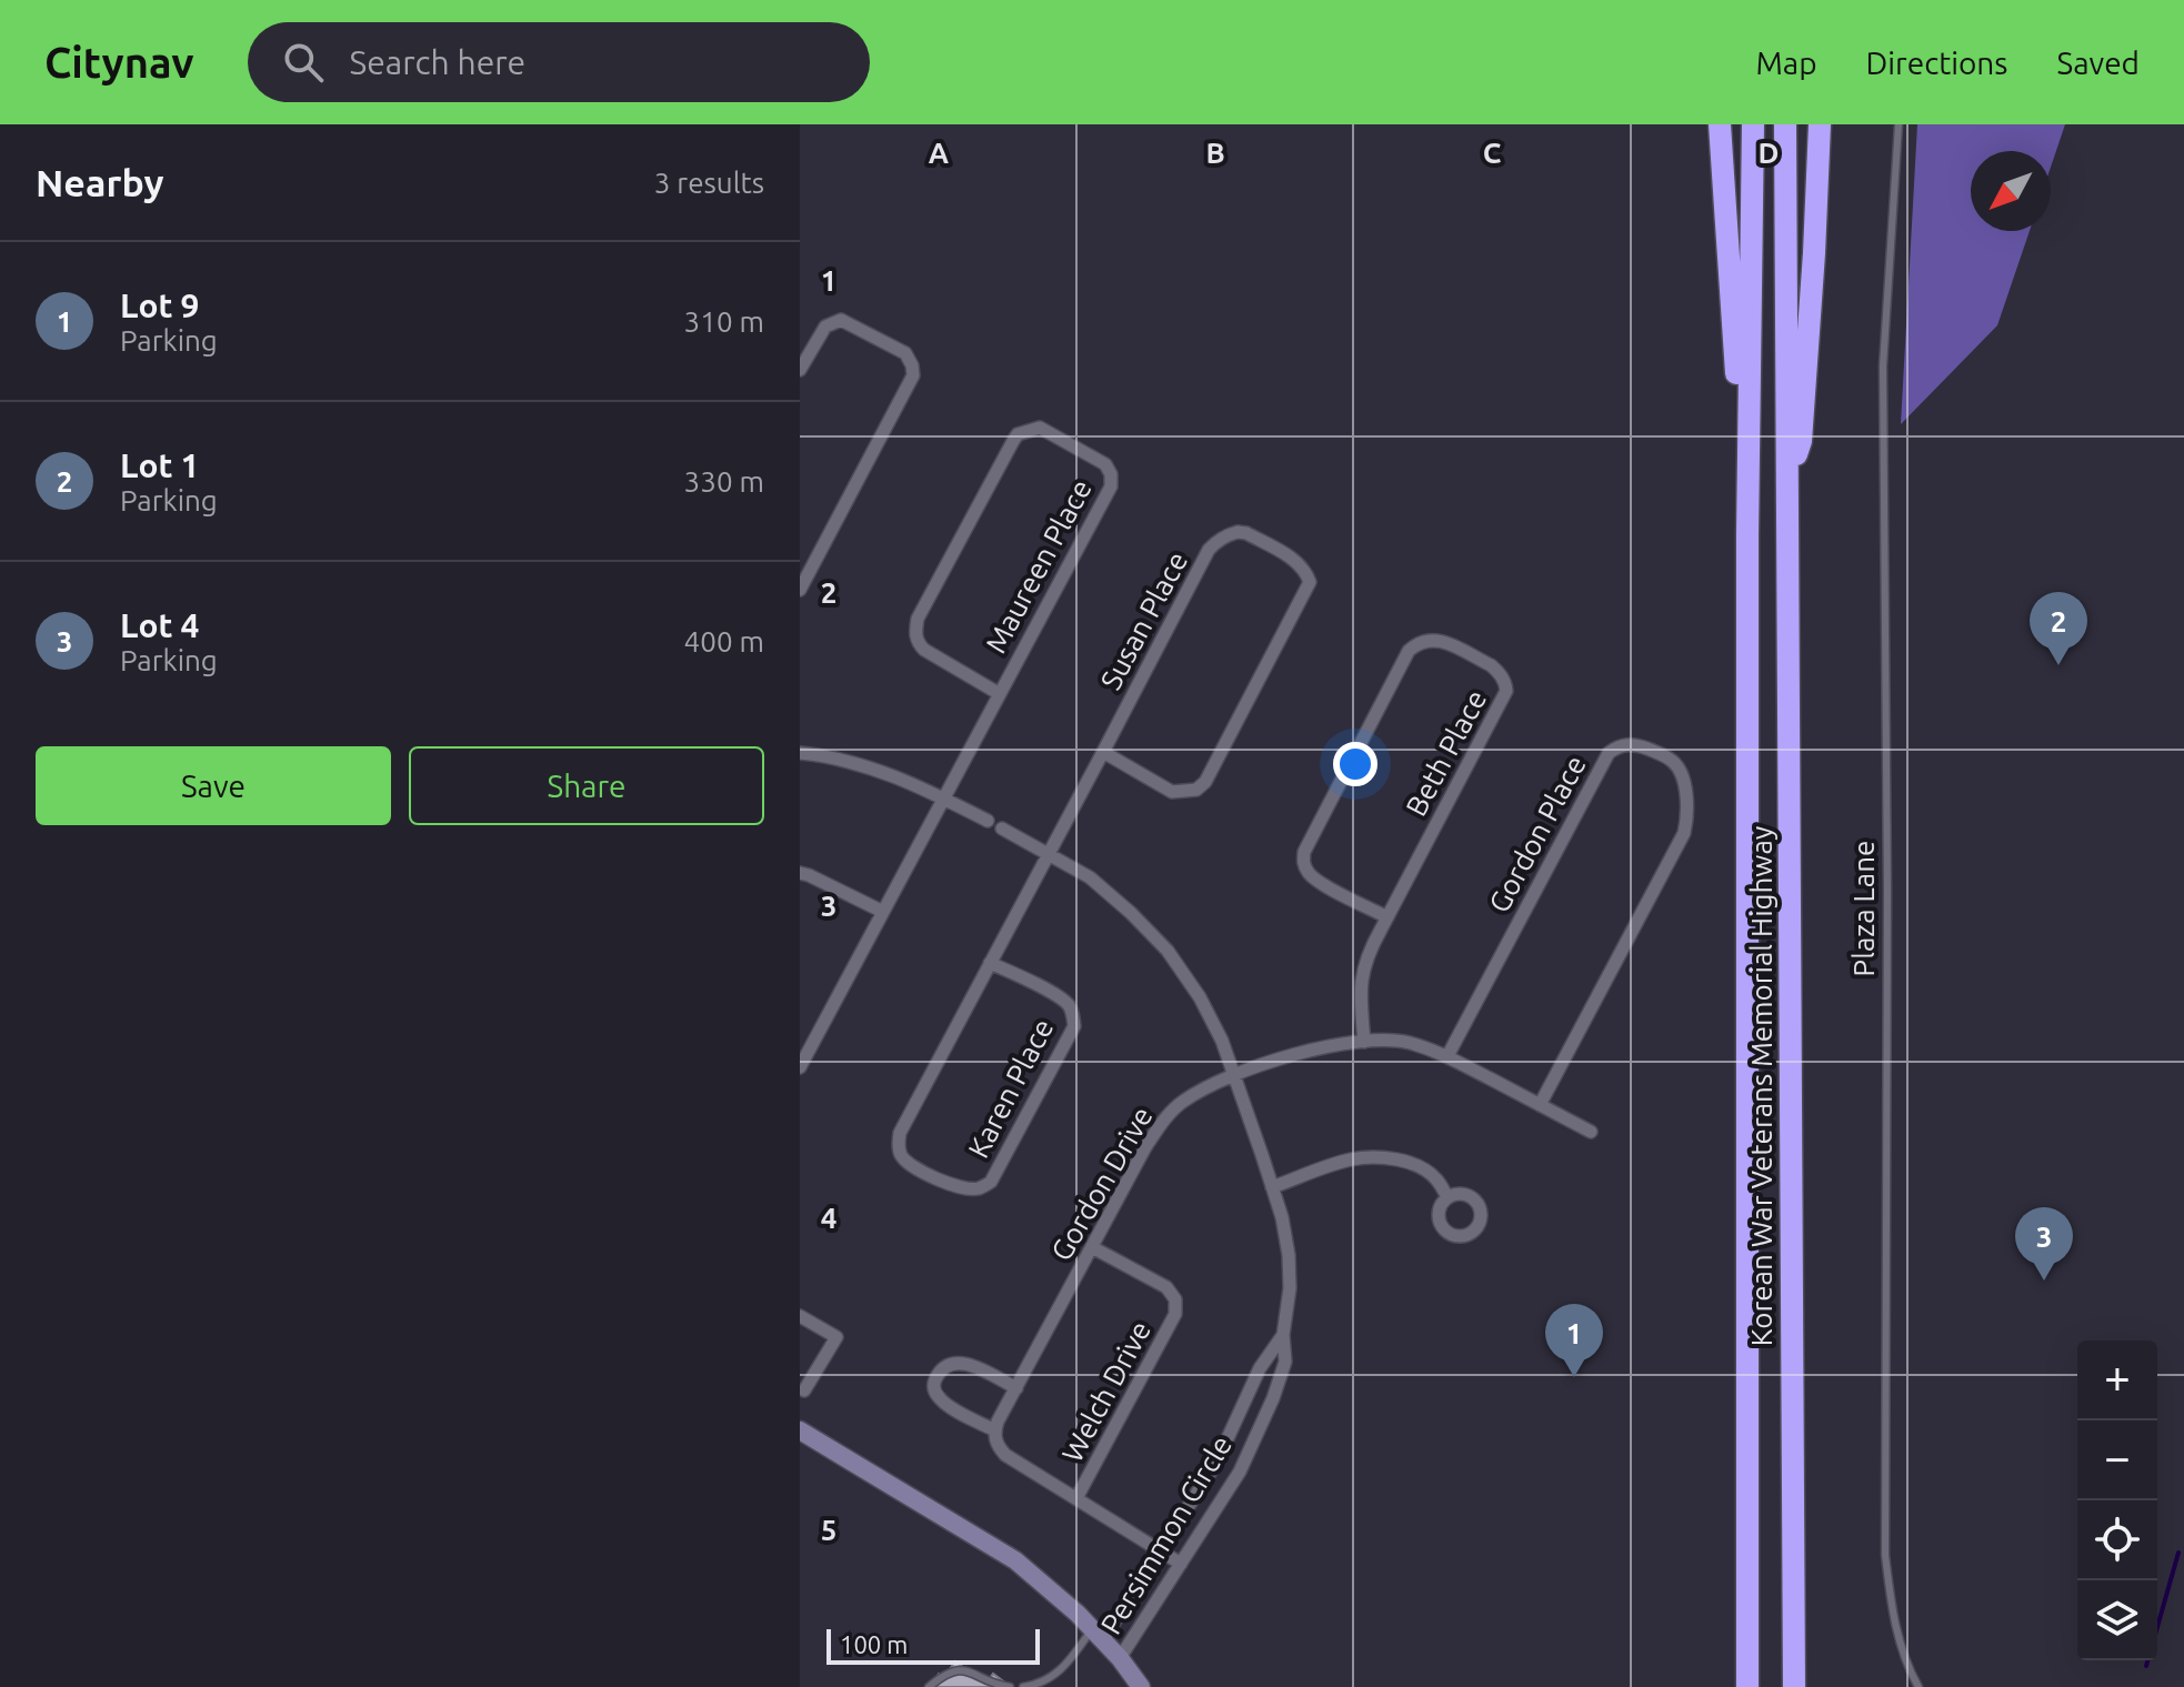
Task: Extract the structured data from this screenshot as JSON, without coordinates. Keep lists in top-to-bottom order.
{
  "streets": {
    "highway": ["Korean War Veterans Memorial Highway"],
    "street": [
      "Maureen Place",
      "Susan Place",
      "Beth Place",
      "Gordon Place",
      "Karen Place",
      "Gordon Drive",
      "Welch Drive",
      "Persimmon Circle"
    ],
    "lane": ["Plaza Lane"]
  },
  "crossings": [
    ["Susan Place", "Karen Place"],
    ["Beth Place", "Gordon Drive"],
    ["Gordon Place", "Gordon Drive"],
    ["Karen Place", "Persimmon Circle"],
    ["Gordon Drive", "Welch Drive"],
    ["Gordon Drive", "Persimmon Circle"]
  ],
  "scale_bar": "100 m",
  "north": "bottom left",
  "page": {
    "header": "Citynav",
    "search": "Search here",
    "nav": ["Map", "Directions", "Saved"],
    "heading": ["Nearby", "3 results"],
    "list": [
      {
        "mark": "1",
        "name": "Lot 9",
        "note": "Parking",
        "value": "310 m"
      },
      {
        "mark": "2",
        "name": "Lot 1",
        "note": "Parking",
        "value": "330 m"
      },
      {
        "mark": "3",
        "name": "Lot 4",
        "note": "Parking",
        "value": "400 m"
      }
    ],
    "pins": ["2", "3", "1"],
    "buttons": ["Save", "Share"],
    "map_buttons": ["+", "−"],
    "scale": "100 m"
  },
  "grid": {
    "columns": [
      "A",
      "B",
      "C",
      "D"
    ],
    "rows": [
      "1",
      "2",
      "3",
      "4",
      "5"
    ]
  }
}
